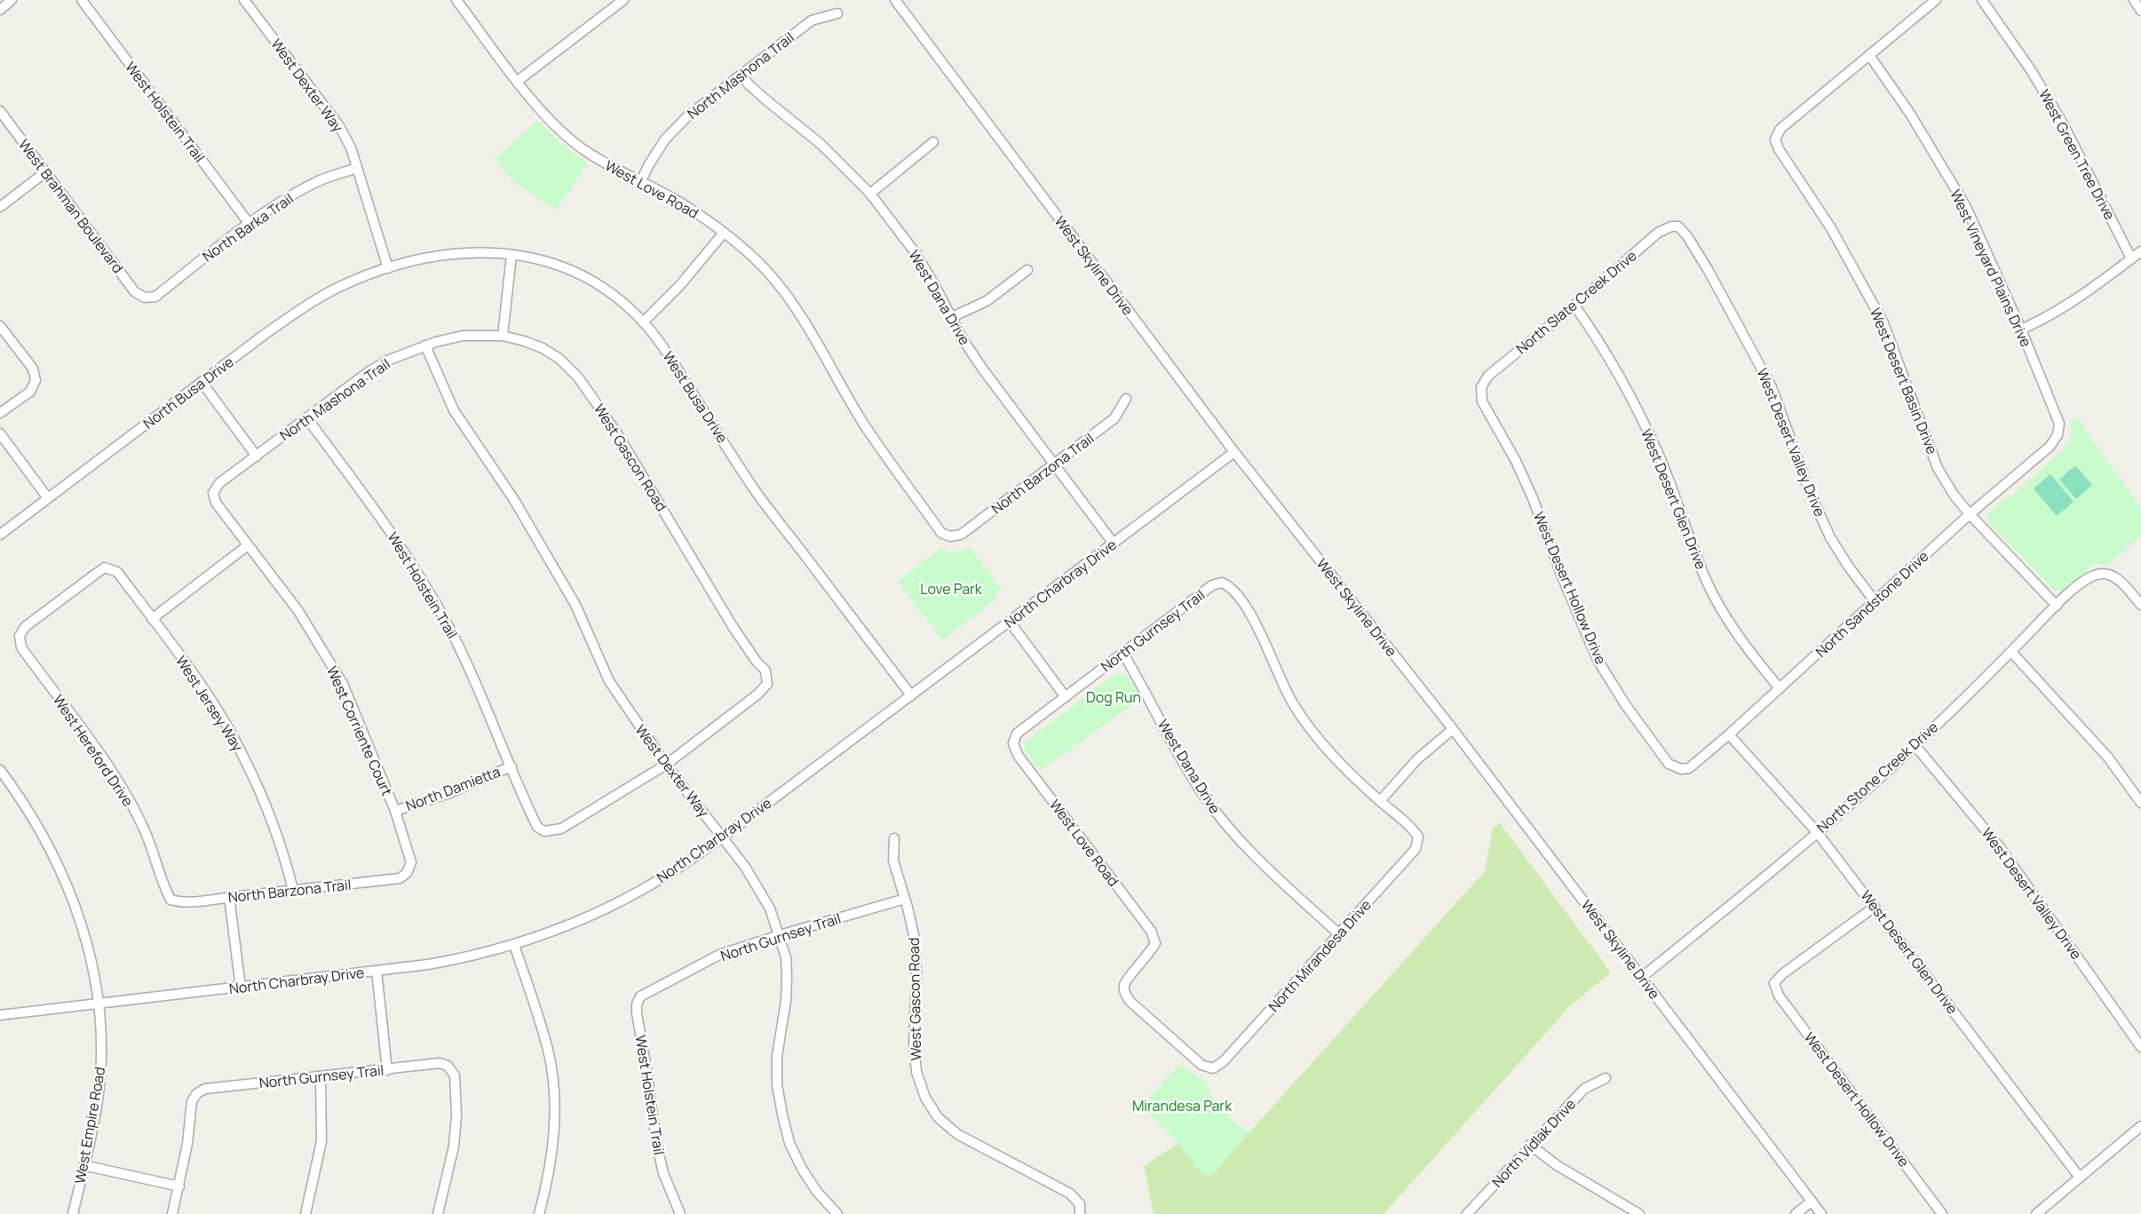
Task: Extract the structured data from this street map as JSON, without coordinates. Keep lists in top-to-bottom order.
{
  "streets": {
    "street": [
      "North Mashona Trail",
      "West Dexter Way",
      "West Holstein Trail",
      "West Green Tree Drive",
      "West Love Road",
      "West Brahman Boulevard",
      "North Barka Trail",
      "West Skyline Drive",
      "West Vineyard Plains Drive",
      "West Dana Drive",
      "North Slate Creek Drive",
      "West Desert Basin Drive",
      "North Busa Drive",
      "West Busa Drive",
      "West Desert Valley Drive",
      "West Gascon Road",
      "North Barzona Trail",
      "West Desert Glen Drive",
      "North Charbray Drive",
      "West Desert Hollow Drive",
      "North Sandstone Drive",
      "North Gurnsey Trail",
      "West Jersey Way",
      "West Corriente Court",
      "West Hereford Drive",
      "North Stone Creek Drive",
      "North Damietta",
      "North Mirandesa Drive",
      "West Empire Road",
      "North Vidlak Drive"
    ]
  },
  "crossings": [
    ["North Mashona Trail", "West Dexter Way"],
    ["North Mashona Trail", "West Holstein Trail"],
    ["North Mashona Trail", "West Love Road"],
    ["North Mashona Trail", "West Dana Drive"],
    ["North Mashona Trail", "West Gascon Road"],
    ["North Mashona Trail", "West Corriente Court"],
    ["West Dexter Way", "West Holstein Trail"],
    ["West Dexter Way", "North Barka Trail"],
    ["West Dexter Way", "North Busa Drive"],
    ["West Dexter Way", "West Busa Drive"],
    ["West Dexter Way", "West Gascon Road"],
    ["West Dexter Way", "North Charbray Drive"],
    ["West Dexter Way", "North Gurnsey Trail"],
    ["West Holstein Trail", "North Barka Trail"],
    ["West Holstein Trail", "West Gascon Road"],
    ["West Holstein Trail", "North Gurnsey Trail"],
    ["West Holstein Trail", "North Damietta"],
    ["West Love Road", "North Barzona Trail"],
    ["West Love Road", "North Gurnsey Trail"],
    ["West Love Road", "North Mirandesa Drive"],
    ["West Brahman Boulevard", "North Barka Trail"],
    ["West Skyline Drive", "North Charbray Drive"],
    ["West Skyline Drive", "North Stone Creek Drive"],
    ["West Vineyard Plains Drive", "West Desert Basin Drive"],
    ["West Vineyard Plains Drive", "North Sandstone Drive"],
    ["West Dana Drive", "North Barzona Trail"],
    ["West Dana Drive", "North Charbray Drive"],
    ["West Dana Drive", "North Gurnsey Trail"],
    ["West Dana Drive", "North Mirandesa Drive"],
    ["North Slate Creek Drive", "West Desert Valley Drive"],
    ["North Slate Creek Drive", "West Desert Glen Drive"],
    ["North Slate Creek Drive", "West Desert Hollow Drive"],
    ["West Desert Basin Drive", "North Sandstone Drive"],
    ["West Desert Basin Drive", "North Stone Creek Drive"],
    ["North Busa Drive", "West Busa Drive"],
    ["West Busa Drive", "North Charbray Drive"],
    ["West Desert Valley Drive", "North Sandstone Drive"],
    ["West Desert Valley Drive", "North Stone Creek Drive"],
    ["West Gascon Road", "North Gurnsey Trail"],
    ["North Barzona Trail", "West Jersey Way"],
    ["North Barzona Trail", "West Corriente Court"],
    ["North Barzona Trail", "West Hereford Drive"],
    ["West Desert Glen Drive", "West Desert Hollow Drive"],
    ["West Desert Glen Drive", "North Sandstone Drive"],
    ["West Desert Glen Drive", "North Stone Creek Drive"],
    ["North Charbray Drive", "West Empire Road"],
    ["West Desert Hollow Drive", "North Sandstone Drive"],
    ["North Gurnsey Trail", "North Mirandesa Drive"],
    ["West Jersey Way", "West Hereford Drive"],
    ["West Corriente Court", "North Damietta"]
  ],
  "parks": ["Love Park", "Dog Run", "Mirandesa Park"]
}
